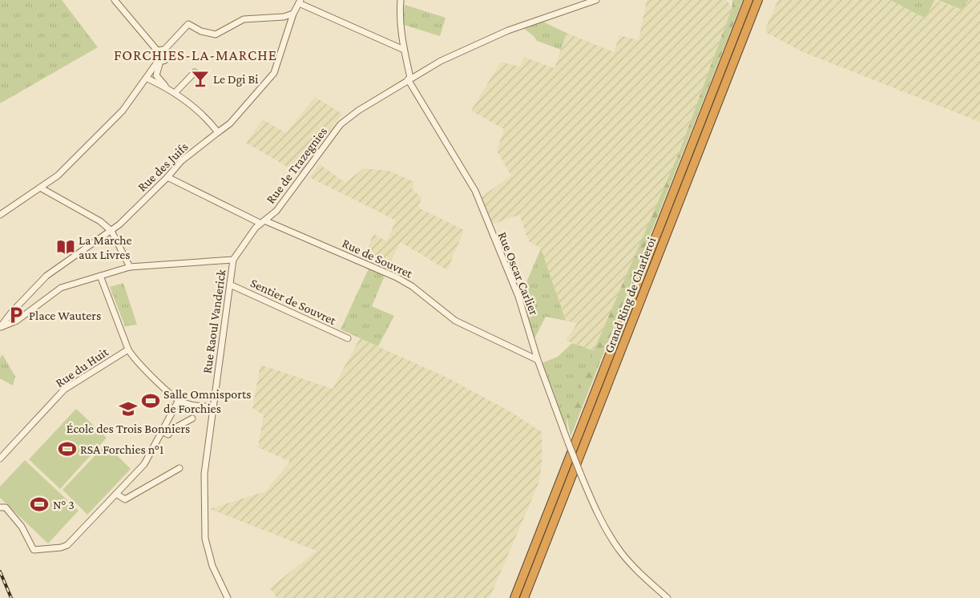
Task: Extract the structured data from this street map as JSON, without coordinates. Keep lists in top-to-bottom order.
{
  "streets": {
    "highway": ["Grand Ring de Charleroi"],
    "street": [
      "Rue de Trazegnies",
      "Rue des Juifs",
      "Rue de Souvret",
      "Rue Oscar Carlier",
      "Sentier de Souvret",
      "Rue Raoul Vanderick",
      "Rue du Huit"
    ]
  },
  "crossings": [
    ["Rue de Trazegnies", "Rue de Souvret"],
    ["Rue de Trazegnies", "Rue Oscar Carlier"],
    ["Rue de Trazegnies", "Rue Raoul Vanderick"],
    ["Rue des Juifs", "Rue de Souvret"],
    ["Rue de Souvret", "Rue Oscar Carlier"],
    ["Sentier de Souvret", "Rue Raoul Vanderick"]
  ],
  "districts": ["FORCHIES-LA-MARCHE"],
  "places": {
    "bar": ["Le Dgi Bi"],
    "library": ["La Marche aux Livres"],
    "parking": ["Place Wauters"],
    "sports": ["Salle Omnisports de Forchies", "RSA Forchies n°1", "N° 3"],
    "school or university": ["École des Trois Bonniers"]
  }
}
